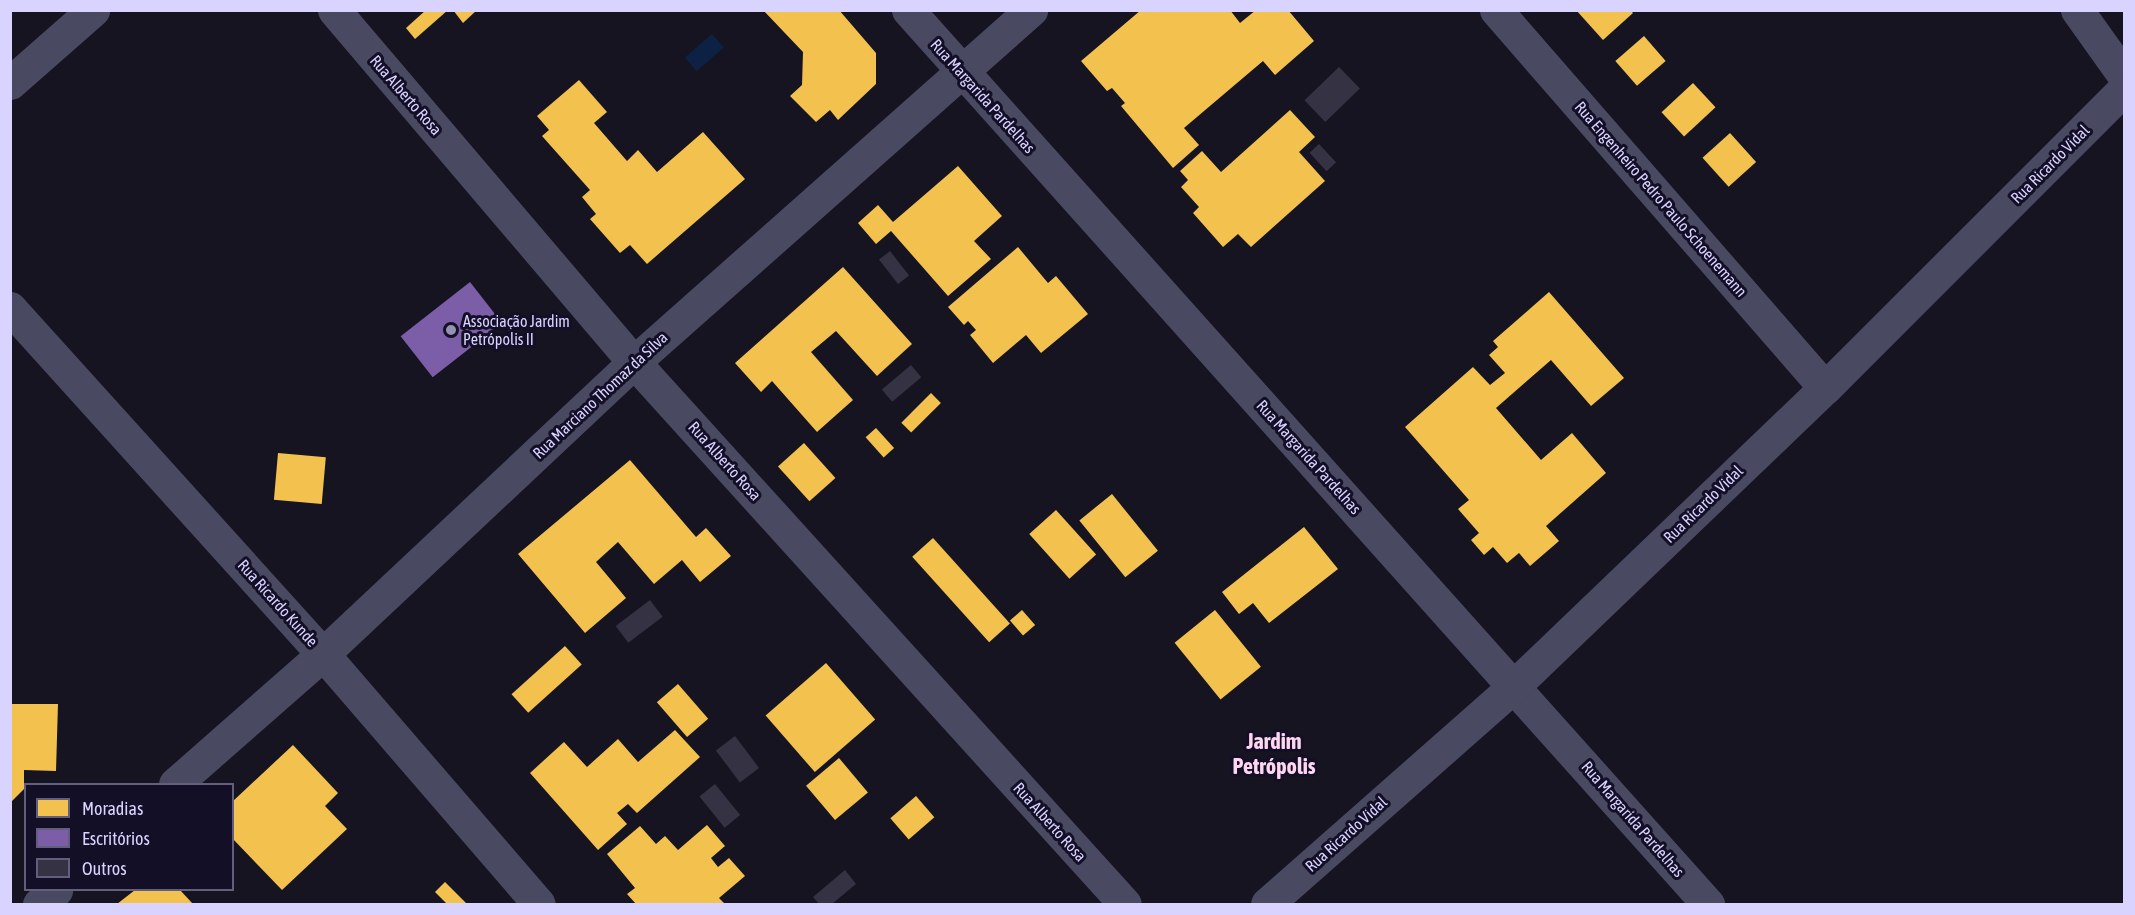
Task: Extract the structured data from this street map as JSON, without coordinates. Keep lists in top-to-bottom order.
{
  "streets": {
    "street": [
      "Rua Alberto Rosa",
      "Rua Margarida Pardelhas",
      "Rua Ricardo Vidal",
      "Rua Engenheiro Pedro Paulo Schoenemann",
      "Rua Marciano Thomaz da Silva",
      "Rua Ricardo Kunde"
    ]
  },
  "crossings": [
    ["Rua Alberto Rosa", "Rua Marciano Thomaz da Silva"],
    ["Rua Margarida Pardelhas", "Rua Ricardo Vidal"],
    ["Rua Margarida Pardelhas", "Rua Marciano Thomaz da Silva"],
    ["Rua Ricardo Vidal", "Rua Engenheiro Pedro Paulo Schoenemann"],
    ["Rua Marciano Thomaz da Silva", "Rua Ricardo Kunde"]
  ],
  "districts": ["Jardim Petrópolis"],
  "places": ["Associação Jardim Petrópolis II"],
  "legend": ["Moradias", "Escritórios", "Outros"]
}
